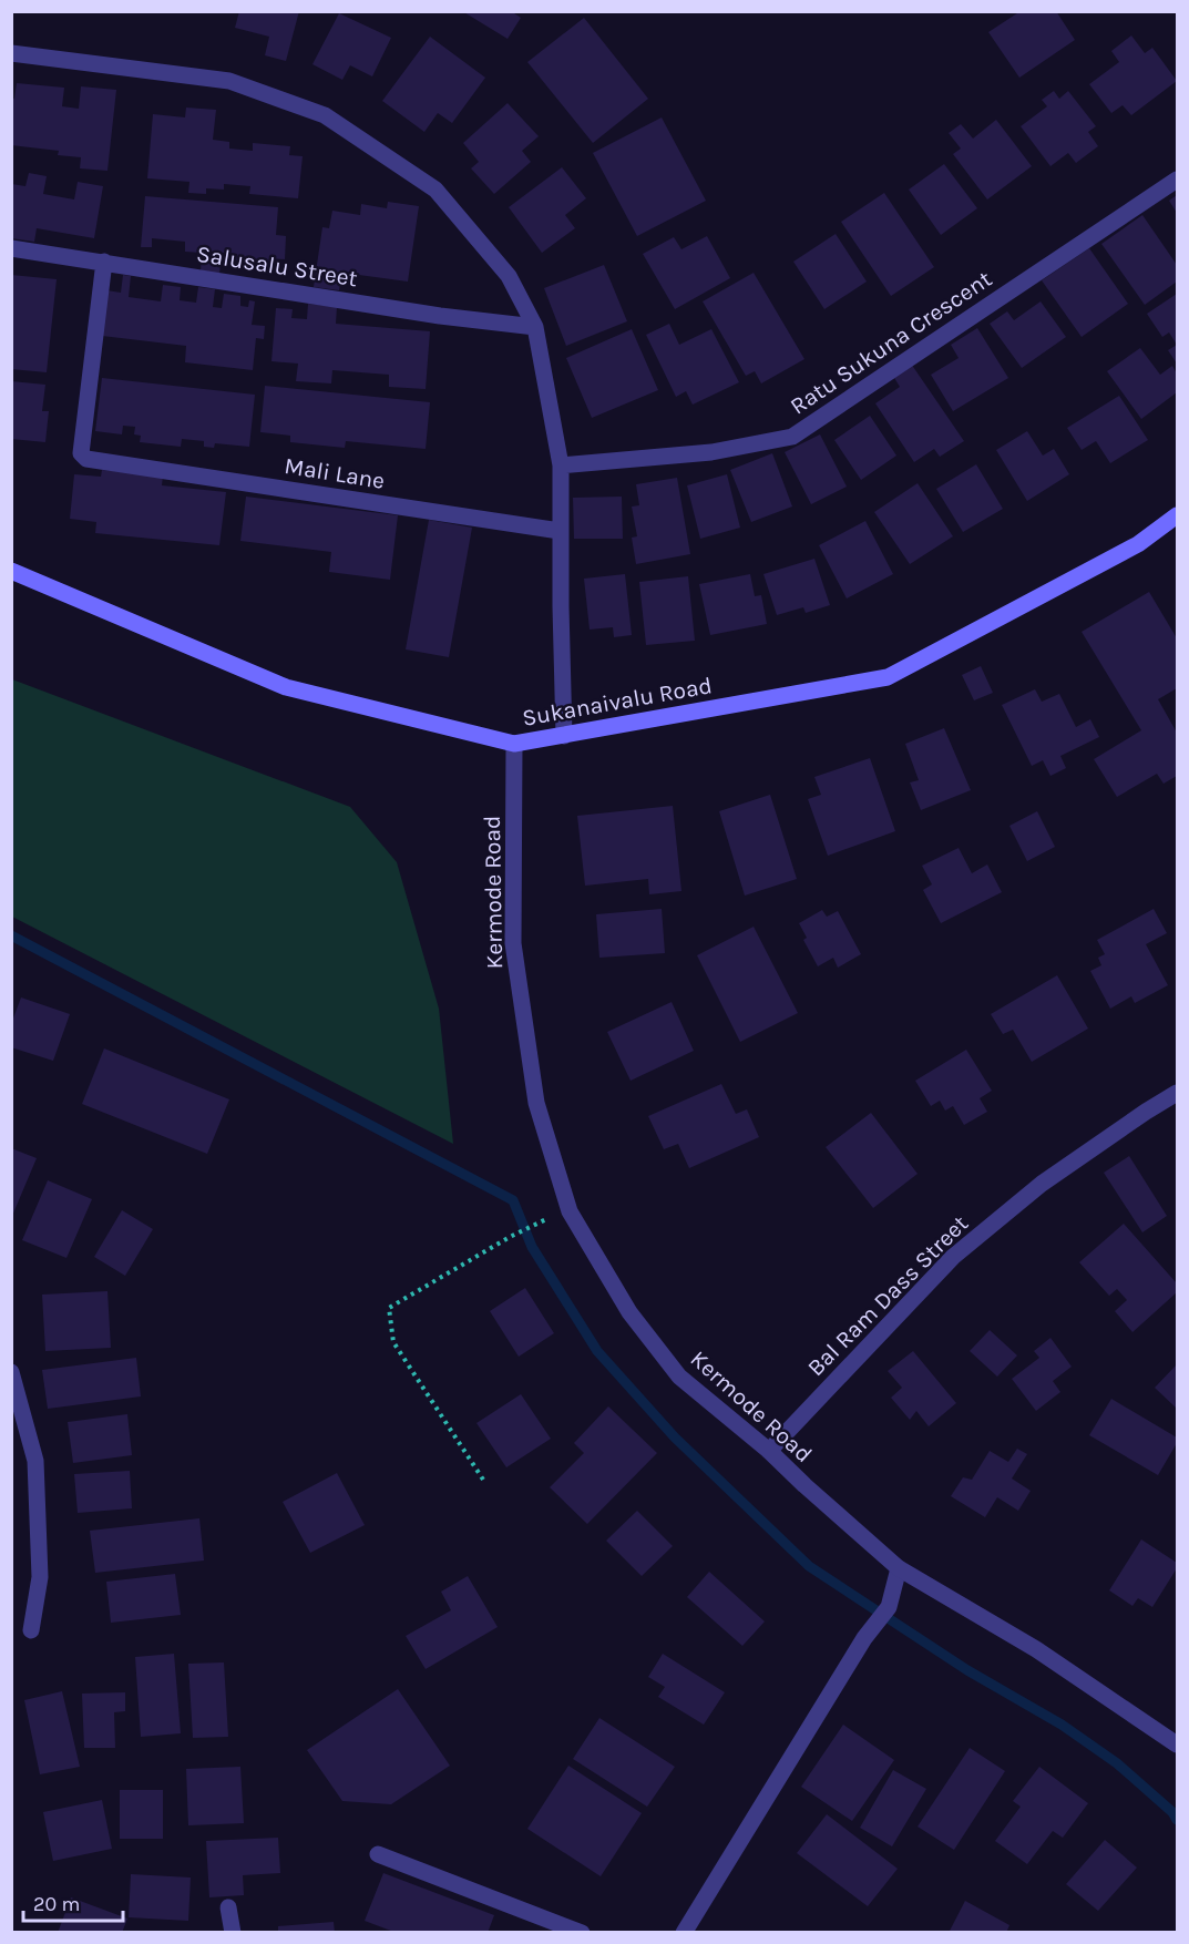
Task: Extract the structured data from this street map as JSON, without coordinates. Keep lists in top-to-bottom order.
{
  "streets": {
    "main road": ["Sukanaivalu Road"],
    "street": [
      "Salusalu Street",
      "Ratu Sukuna Crescent",
      "Mali Lane",
      "Kermode Road",
      "Bal Ram Dass Street"
    ]
  },
  "crossings": [
    ["Salusalu Street", "Mali Lane"],
    ["Sukanaivalu Road", "Kermode Road"],
    ["Kermode Road", "Bal Ram Dass Street"]
  ],
  "scale_bar": "20 m"
}
